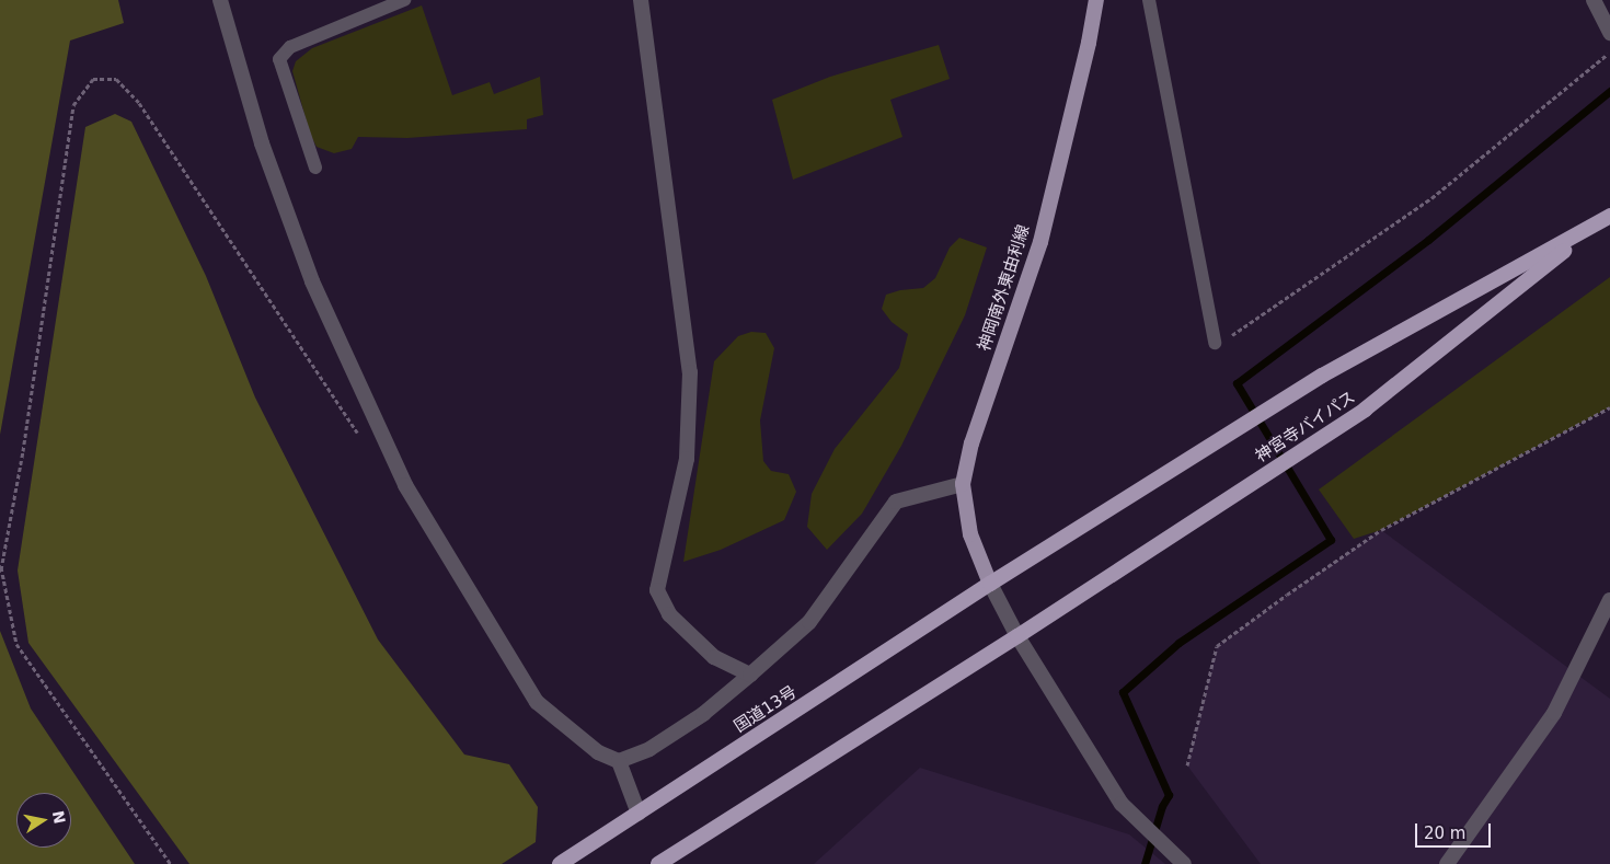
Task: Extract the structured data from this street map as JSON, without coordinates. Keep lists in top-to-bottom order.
{
  "streets": {
    "highway": ["神宮寺バイパス", "国道13号"],
    "main road": ["神岡南外東由利線"]
  },
  "crossings": [
    ["神岡南外東由利線", "神宮寺バイパス"],
    ["神岡南外東由利線", "国道13号"],
    ["神宮寺バイパス", "国道13号"]
  ],
  "scale_bar": "20 m",
  "north": "right"
}
